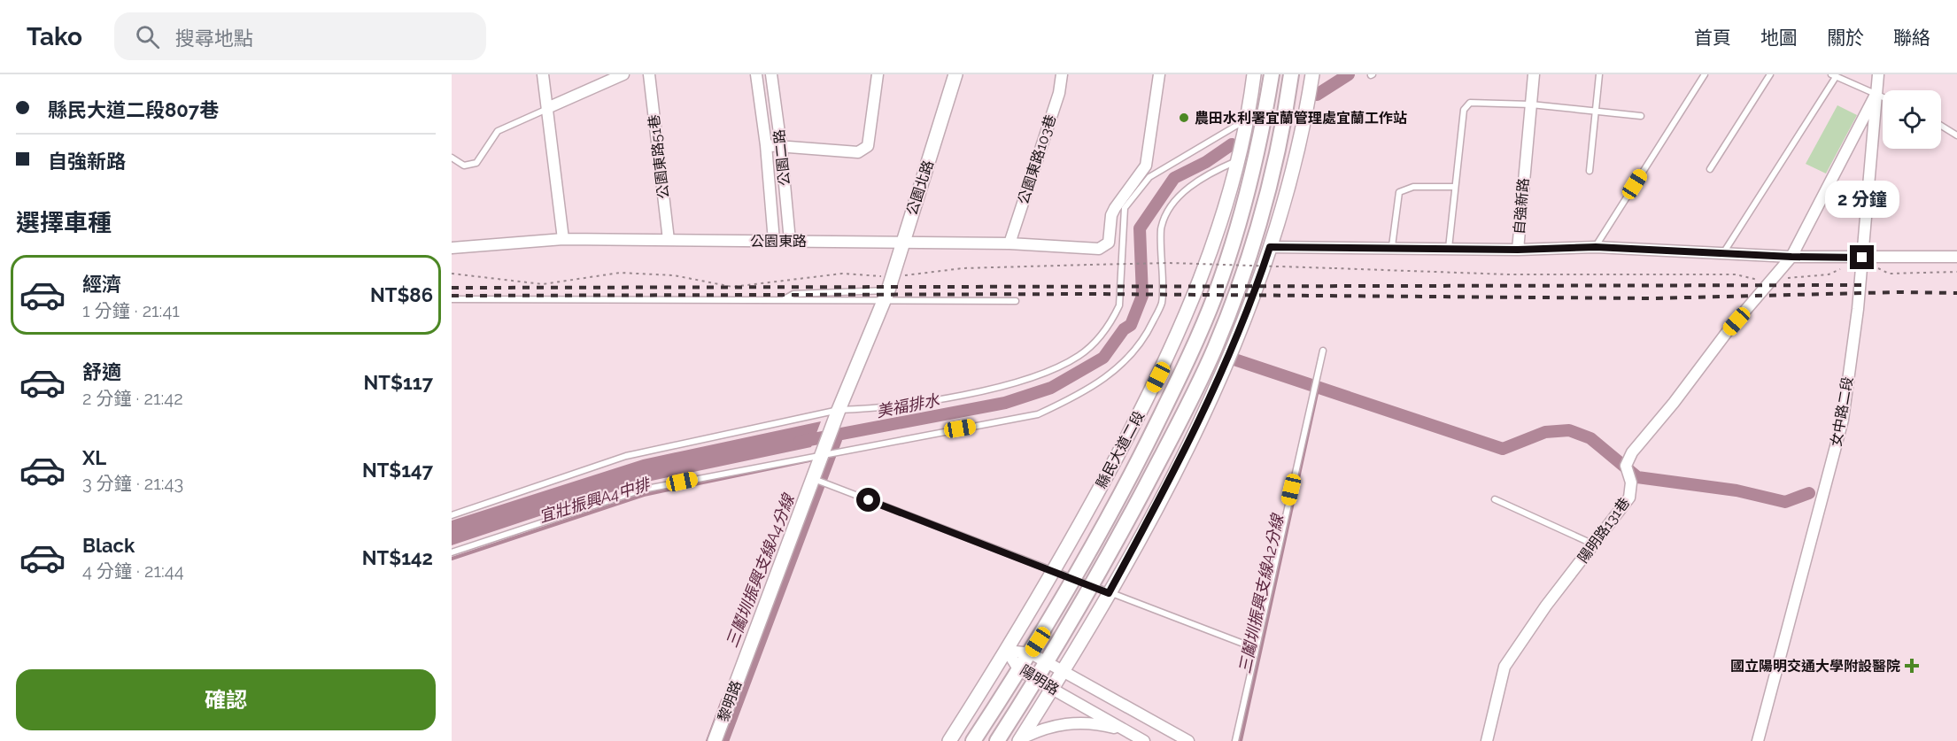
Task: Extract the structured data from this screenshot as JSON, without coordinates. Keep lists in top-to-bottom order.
{
  "streets": {
    "main road": ["縣民大道二段"],
    "street": [
      "公園東路51巷",
      "公園二路",
      "公園東路103巷",
      "公園北路",
      "自強新路",
      "公園東路",
      "女中路二段",
      "陽明路131巷",
      "陽明路",
      "黎明路"
    ]
  },
  "crossings": [
    ["公園東路51巷", "公園東路"],
    ["公園二路", "公園東路"],
    ["公園東路103巷", "公園東路"],
    ["公園北路", "公園東路"],
    ["自強新路", "女中路二段"],
    ["自強新路", "陽明路131巷"],
    ["女中路二段", "陽明路131巷"],
    ["縣民大道二段", "陽明路"]
  ],
  "water": [
    "美福排水",
    "宜壯振興A4中排",
    "三鬮圳振興支線A4分線",
    "三鬮圳振興支線A2分線"
  ],
  "places": {
    "other": ["農田水利署宜蘭管理處宜蘭工作站"],
    "health": ["國立陽明交通大學附設醫院"]
  },
  "page": {
    "header": "Tako",
    "search": "搜尋地點",
    "nav": [
      "首頁",
      "地圖",
      "關於",
      "聯絡"
    ],
    "banner": ["縣民大道二段807巷", "自強新路"],
    "bubble": "2 分鐘",
    "heading": "選擇車種",
    "list": [
      {
        "name": "經濟",
        "note": "1 分鐘 · 21:41",
        "value": "NT$86"
      },
      {
        "name": "舒適",
        "note": "2 分鐘 · 21:42",
        "value": "NT$117"
      },
      {
        "name": "XL",
        "note": "3 分鐘 · 21:43",
        "value": "NT$147"
      },
      {
        "name": "Black",
        "note": "4 分鐘 · 21:44",
        "value": "NT$142"
      }
    ],
    "buttons": "確認"
  }
}
